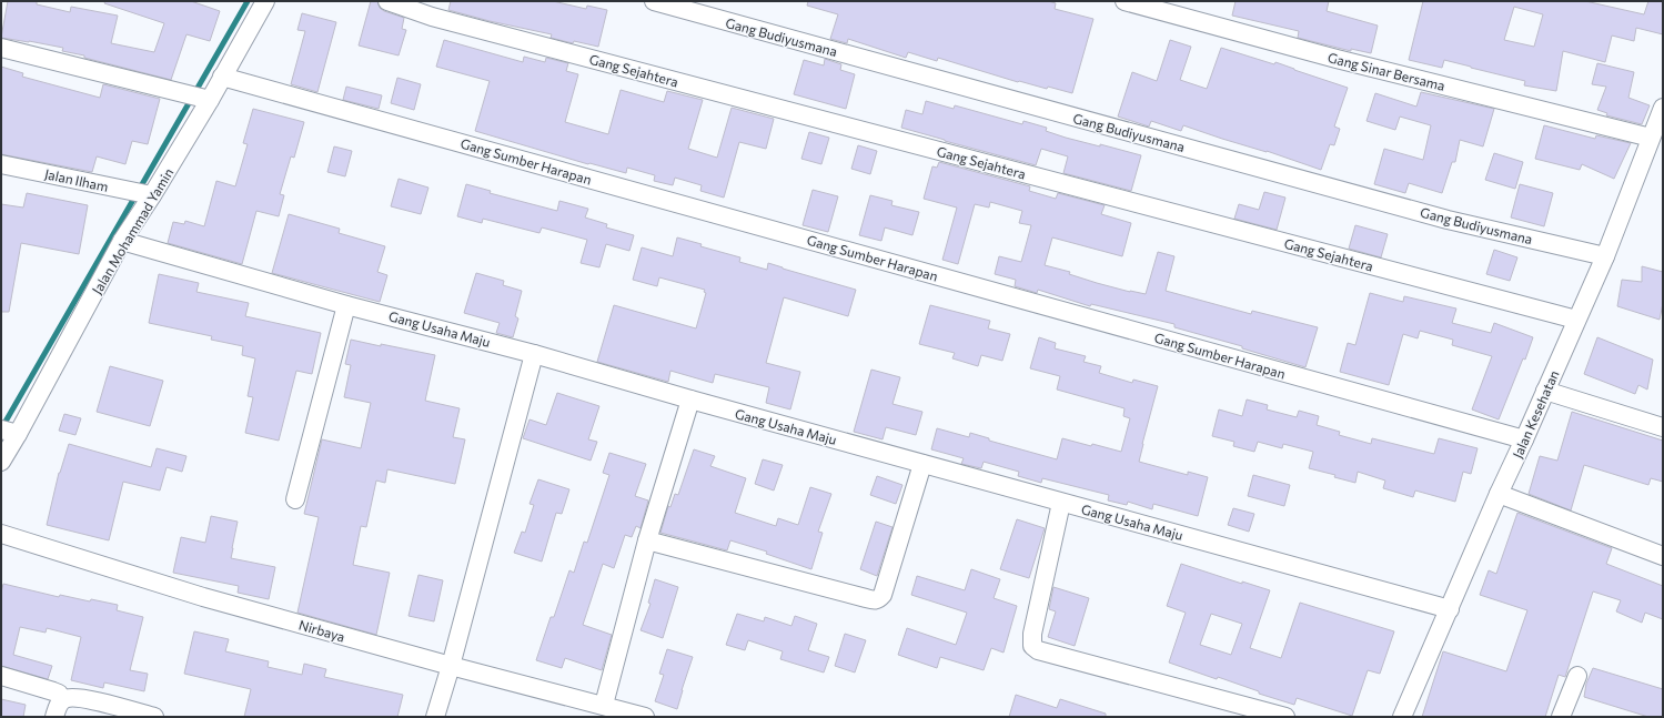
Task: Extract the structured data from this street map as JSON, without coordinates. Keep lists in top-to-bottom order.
{
  "streets": {
    "street": [
      "Gang Budiyusmana",
      "Gang Sejahtera",
      "Gang Sinar Bersama",
      "Gang Sumber Harapan",
      "Jalan Ilham",
      "Jalan Mohammad Yamin",
      "Gang Usaha Maju",
      "Jalan Kesehatan",
      "Nirbaya"
    ]
  },
  "crossings": [
    ["Gang Budiyusmana", "Jalan Kesehatan"],
    ["Gang Sejahtera", "Jalan Kesehatan"],
    ["Gang Sinar Bersama", "Jalan Kesehatan"],
    ["Gang Sumber Harapan", "Jalan Mohammad Yamin"],
    ["Gang Sumber Harapan", "Jalan Kesehatan"],
    ["Jalan Ilham", "Jalan Mohammad Yamin"],
    ["Jalan Mohammad Yamin", "Gang Usaha Maju"],
    ["Gang Usaha Maju", "Jalan Kesehatan"]
  ]
}
